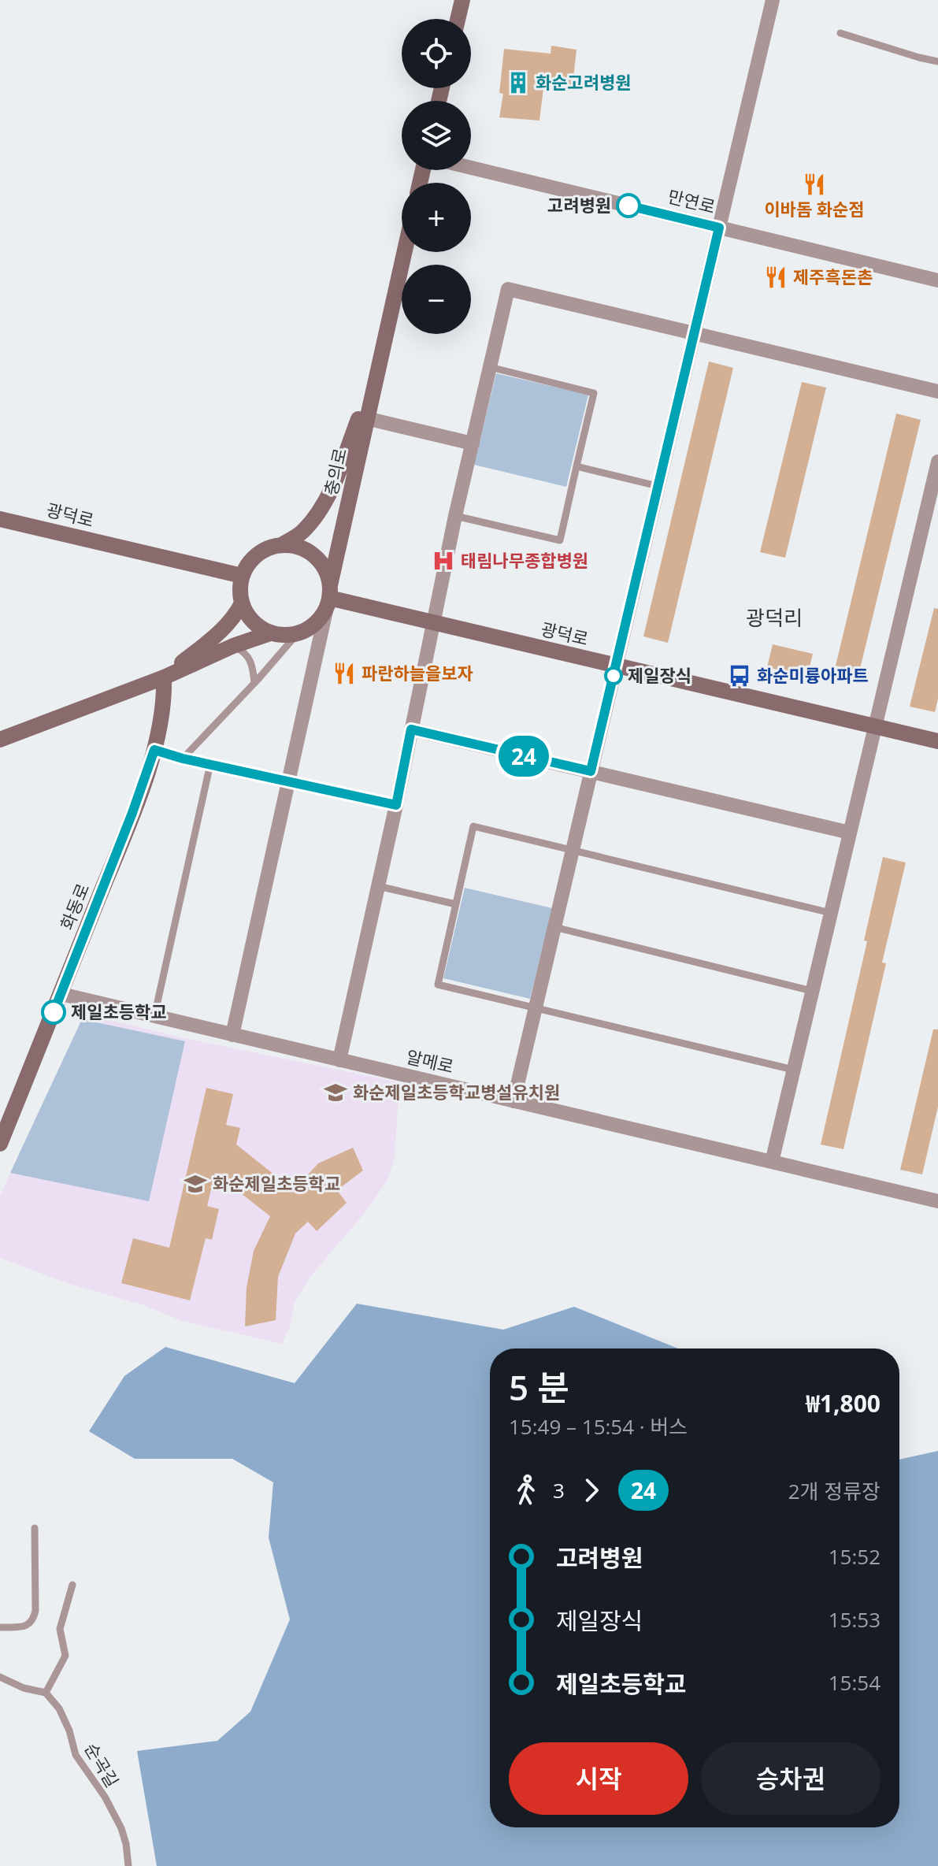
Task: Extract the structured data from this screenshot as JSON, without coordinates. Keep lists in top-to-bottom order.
{
  "streets": {
    "street": [
      "만연로",
      "충의로",
      "광덕로",
      "화동로",
      "알메로"
    ],
    "lane": ["순곡길"]
  },
  "crossings": [
    ["충의로", "광덕로"],
    ["화동로", "알메로"]
  ],
  "districts": ["광덕리"],
  "places": {
    "building": ["화순고려병원"],
    "restaurant": ["이바돔 화순점", "제주흑돈촌", "파란하늘을보자"],
    "other": ["고려병원", "제일장식", "제일초등학교"],
    "hospital": ["태림나무종합병원"],
    "bus stop": ["화순미륭아파트"],
    "school or university": ["화순제일초등학교병설유치원", "화순제일초등학교"]
  },
  "lines": ["bus line 24"],
  "page": {
    "on_map": "24",
    "map_buttons": ["+", "−"],
    "heading": ["5 분", "15:49 – 15:54 · 버스", "₩1,800"],
    "legs": ["3", "24", "2개 정류장"],
    "list": [
      {
        "name": "고려병원",
        "value": "15:52"
      },
      {
        "name": "제일장식",
        "value": "15:53"
      },
      {
        "name": "제일초등학교",
        "value": "15:54"
      }
    ],
    "buttons": ["시작", "승차권"]
  }
}
